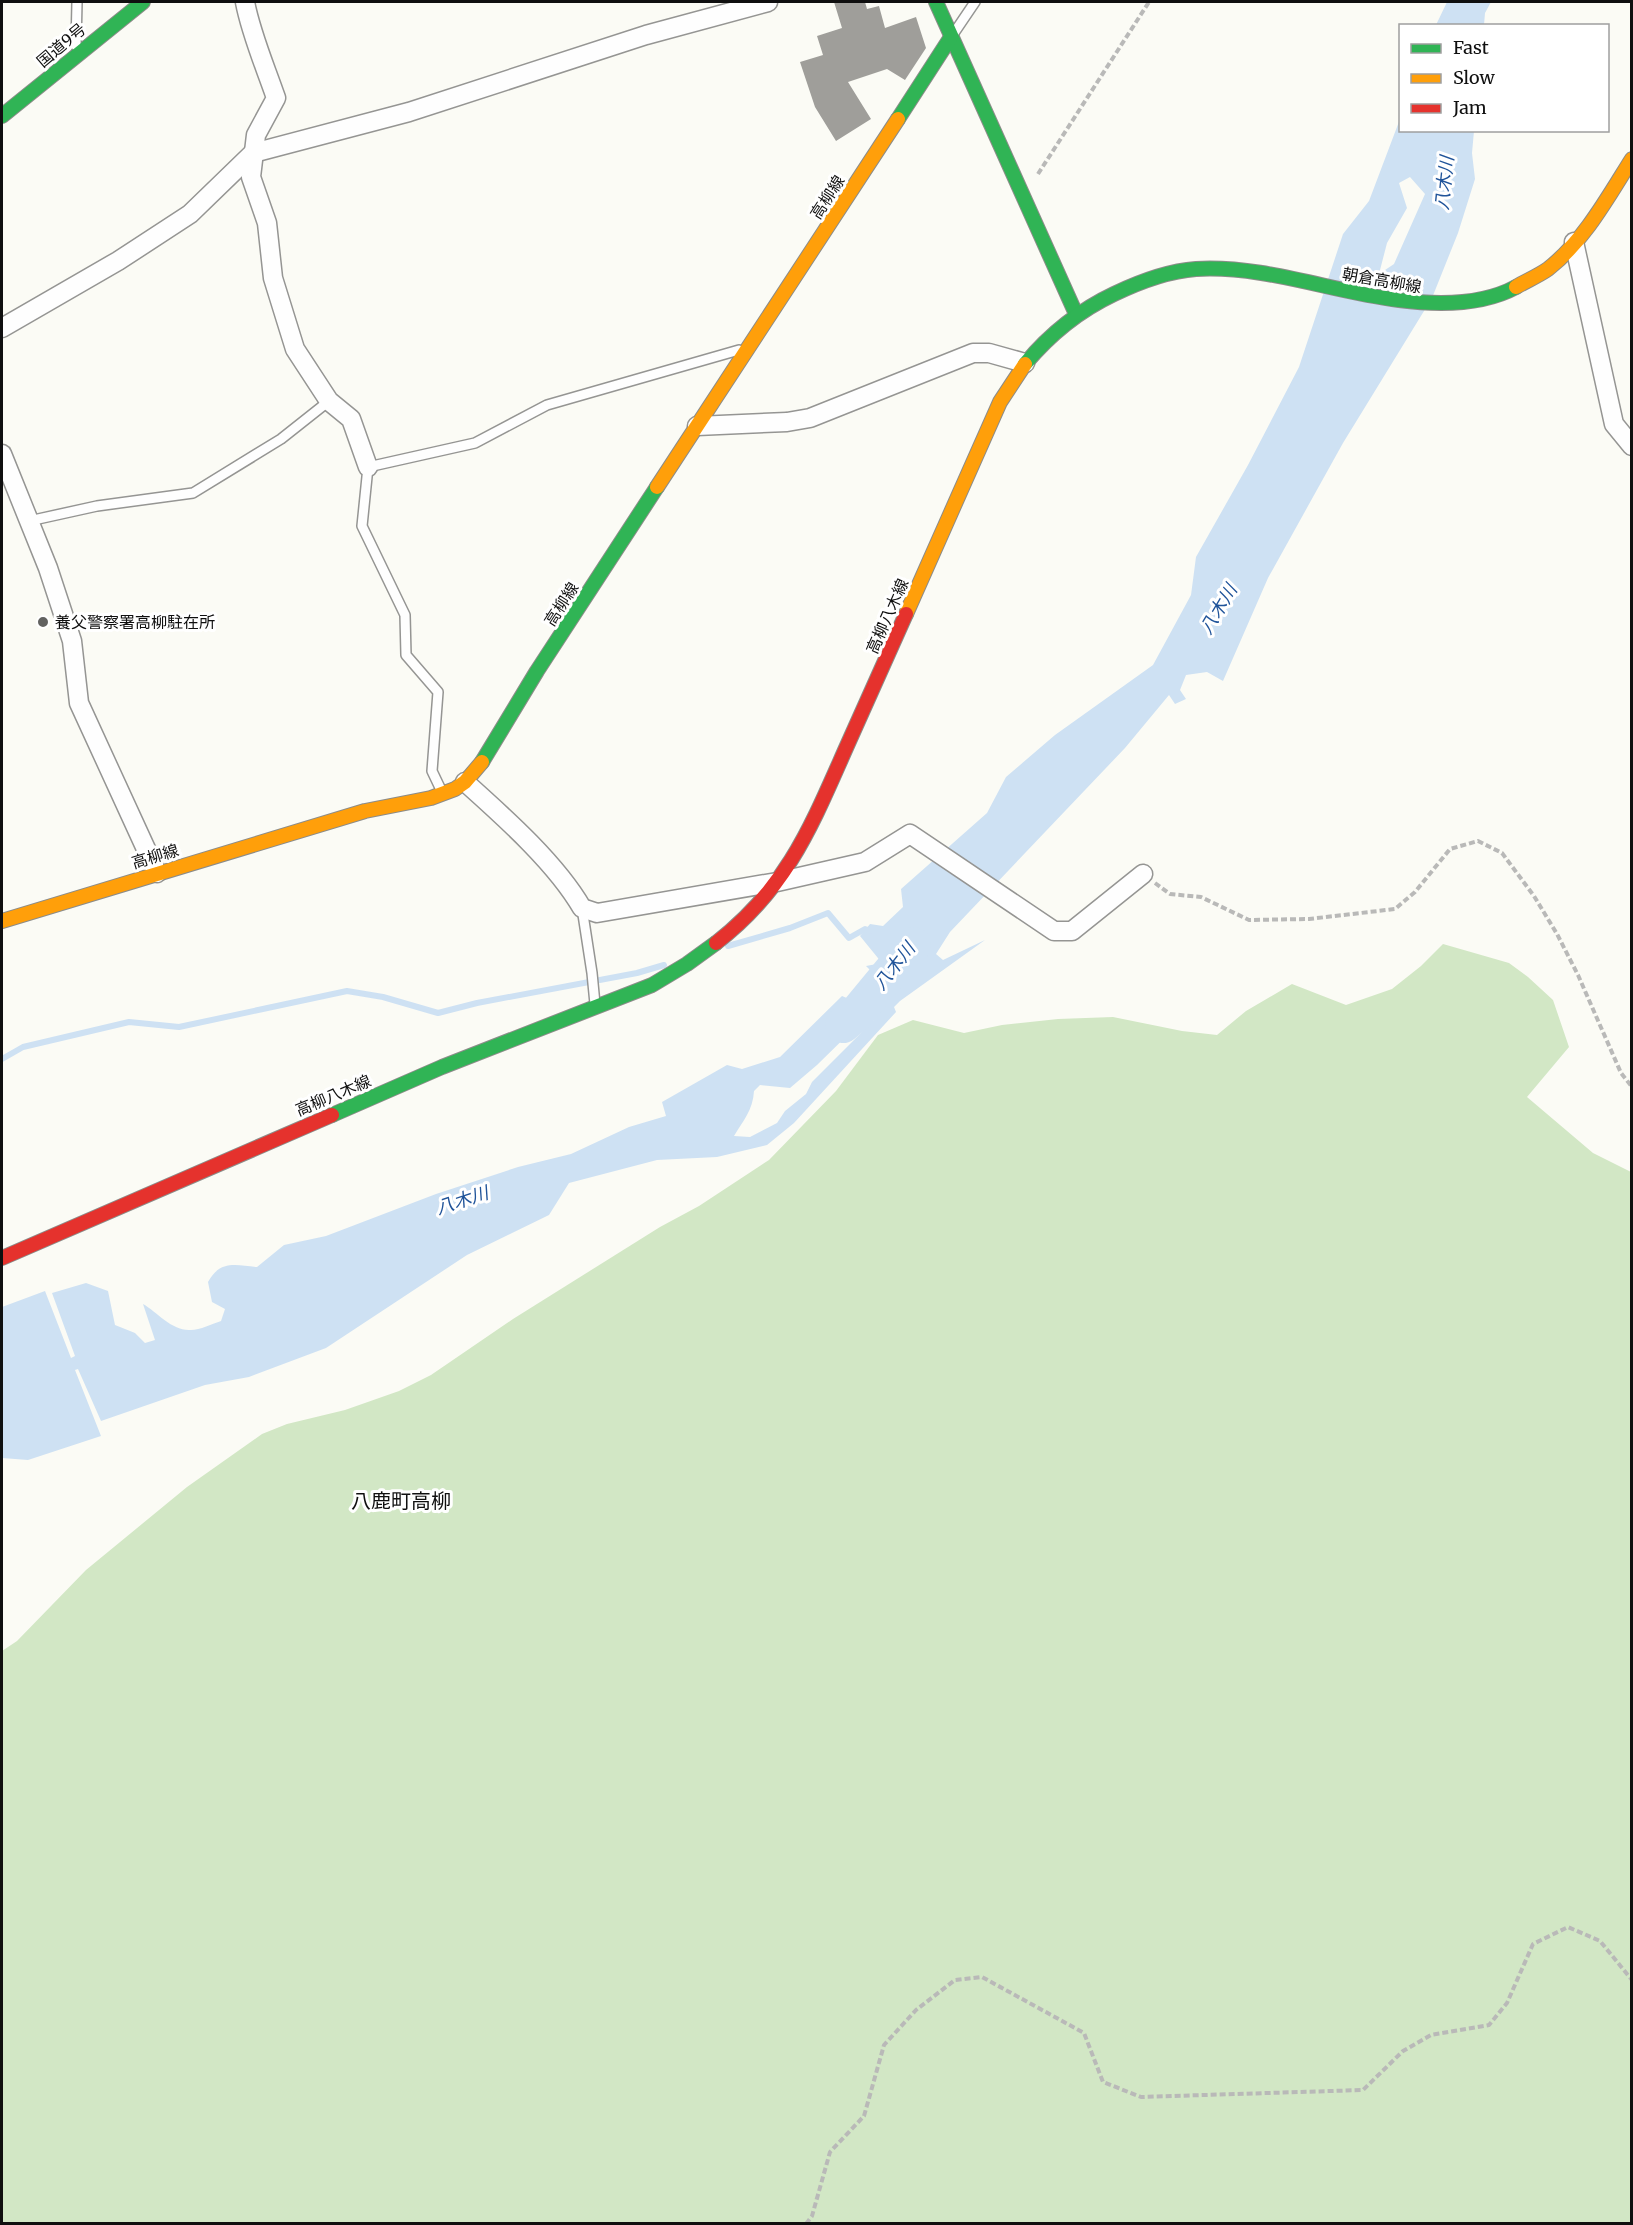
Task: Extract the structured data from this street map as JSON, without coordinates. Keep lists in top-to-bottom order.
{
  "streets": {
    "main road": [
      "国道9号",
      "高柳線",
      "朝倉高柳線",
      "高柳八木線"
    ]
  },
  "crossings": [
    ["朝倉高柳線", "高柳八木線"]
  ],
  "districts": ["八鹿町高柳"],
  "water": ["八木川"],
  "places": ["養父警察署高柳駐在所"],
  "legend": ["Fast", "Slow", "Jam"]
}
